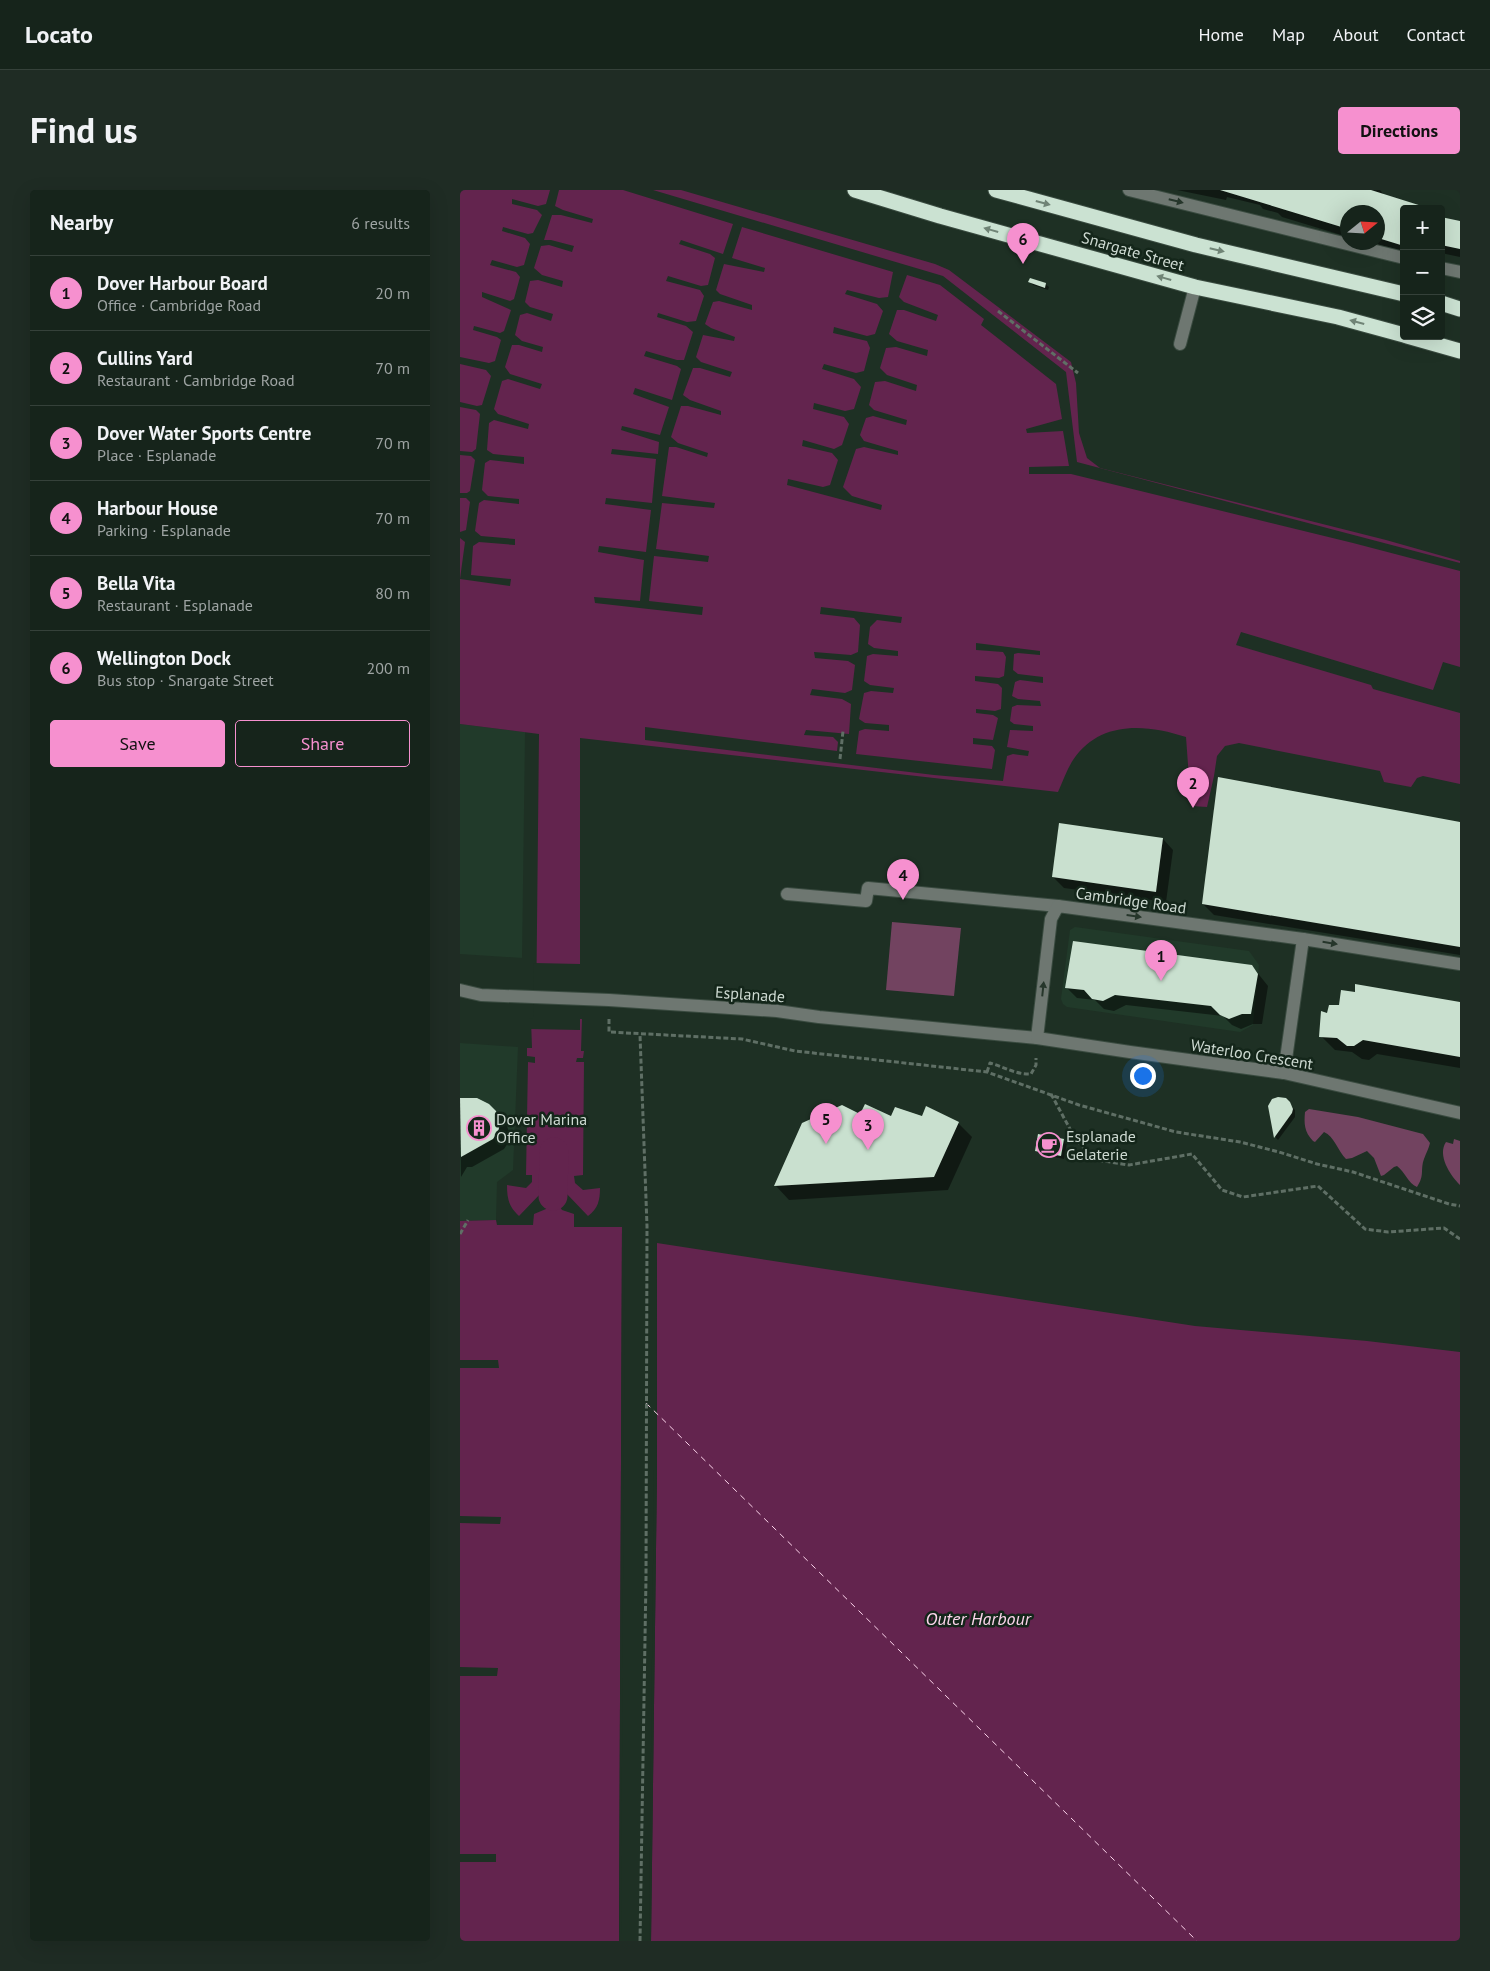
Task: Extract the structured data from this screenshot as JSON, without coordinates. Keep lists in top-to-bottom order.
{
  "streets": {
    "highway": ["Snargate Street"],
    "street": ["Cambridge Road", "Esplanade", "Waterloo Crescent"]
  },
  "crossings": [
    ["Cambridge Road", "Esplanade"],
    ["Cambridge Road", "Waterloo Crescent"],
    ["Esplanade", "Waterloo Crescent"]
  ],
  "water": ["Outer Harbour"],
  "places": {
    "building": ["Dover Marina Office"],
    "cafe": ["Esplanade Gelaterie"]
  },
  "north": "right",
  "page": {
    "header": "Locato",
    "nav": [
      "Home",
      "Map",
      "About",
      "Contact"
    ],
    "title": "Find us",
    "buttons": [
      "Directions",
      ["Save", "Share"]
    ],
    "heading": ["Nearby", "6 results"],
    "map_buttons": ["+", "−"],
    "pins": [
      "6",
      "2",
      "4",
      "1",
      "5",
      "3"
    ],
    "list": [
      {
        "mark": "1",
        "name": "Dover Harbour Board",
        "note": "Office · Cambridge Road",
        "value": "20 m"
      },
      {
        "mark": "2",
        "name": "Cullins Yard",
        "note": "Restaurant · Cambridge Road",
        "value": "70 m"
      },
      {
        "mark": "3",
        "name": "Dover Water Sports Centre",
        "note": "Place · Esplanade",
        "value": "70 m"
      },
      {
        "mark": "4",
        "name": "Harbour House",
        "note": "Parking · Esplanade",
        "value": "70 m"
      },
      {
        "mark": "5",
        "name": "Bella Vita",
        "note": "Restaurant · Esplanade",
        "value": "80 m"
      },
      {
        "mark": "6",
        "name": "Wellington Dock",
        "note": "Bus stop · Snargate Street",
        "value": "200 m"
      }
    ]
  }
}
